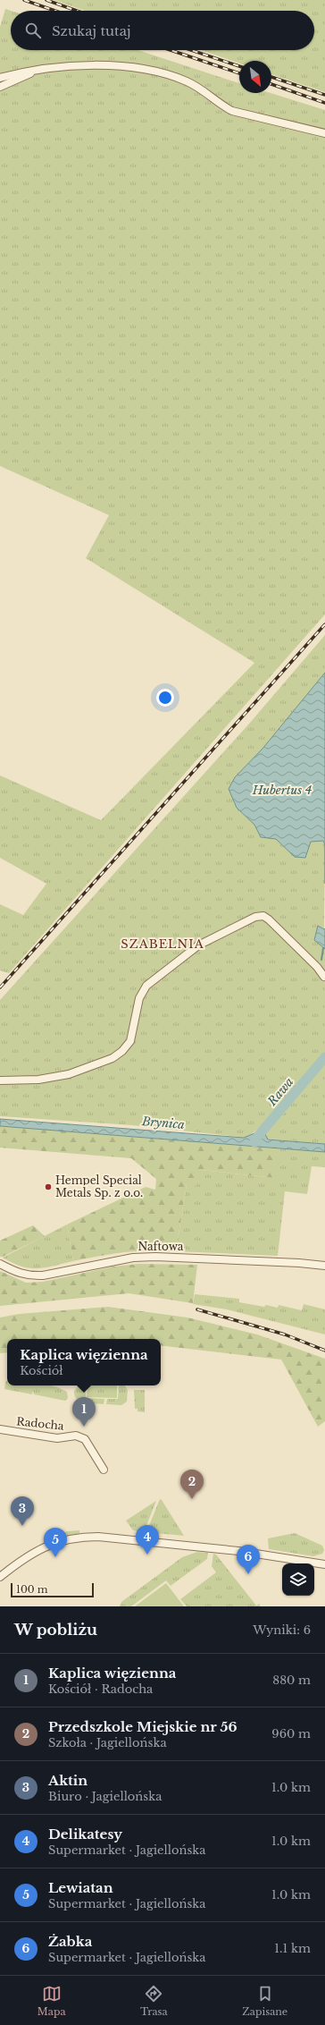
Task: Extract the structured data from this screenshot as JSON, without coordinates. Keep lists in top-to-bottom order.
{
  "streets": {
    "street": ["Naftowa", "Radocha"]
  },
  "districts": ["SZABELNIA"],
  "water": ["Hubertus 4", "Rawa", "Brynica"],
  "places": ["Hempel Special Metals Sp. z o.o."],
  "scale_bar": "100 m",
  "north": "bottom right",
  "page": {
    "search": "Szukaj tutaj",
    "popup": ["Kaplica więzienna", "Kościół"],
    "pins": [
      "1",
      "2",
      "3",
      "4",
      "5",
      "6"
    ],
    "scale": "100 m",
    "heading": ["W pobliżu", "Wyniki: 6"],
    "list": [
      {
        "mark": "1",
        "name": "Kaplica więzienna",
        "note": "Kościół · Radocha",
        "value": "880 m"
      },
      {
        "mark": "2",
        "name": "Przedszkole Miejskie nr 56",
        "note": "Szkoła · Jagiellońska",
        "value": "960 m"
      },
      {
        "mark": "3",
        "name": "Aktin",
        "note": "Biuro · Jagiellońska",
        "value": "1.0 km"
      },
      {
        "mark": "4",
        "name": "Delikatesy",
        "note": "Supermarket · Jagiellońska",
        "value": "1.0 km"
      },
      {
        "mark": "5",
        "name": "Lewiatan",
        "note": "Supermarket · Jagiellońska",
        "value": "1.0 km"
      },
      {
        "mark": "6",
        "name": "Żabka",
        "note": "Supermarket · Jagiellońska",
        "value": "1.1 km"
      }
    ],
    "nav": ["Mapa", "Trasa", "Zapisane"]
  }
}
